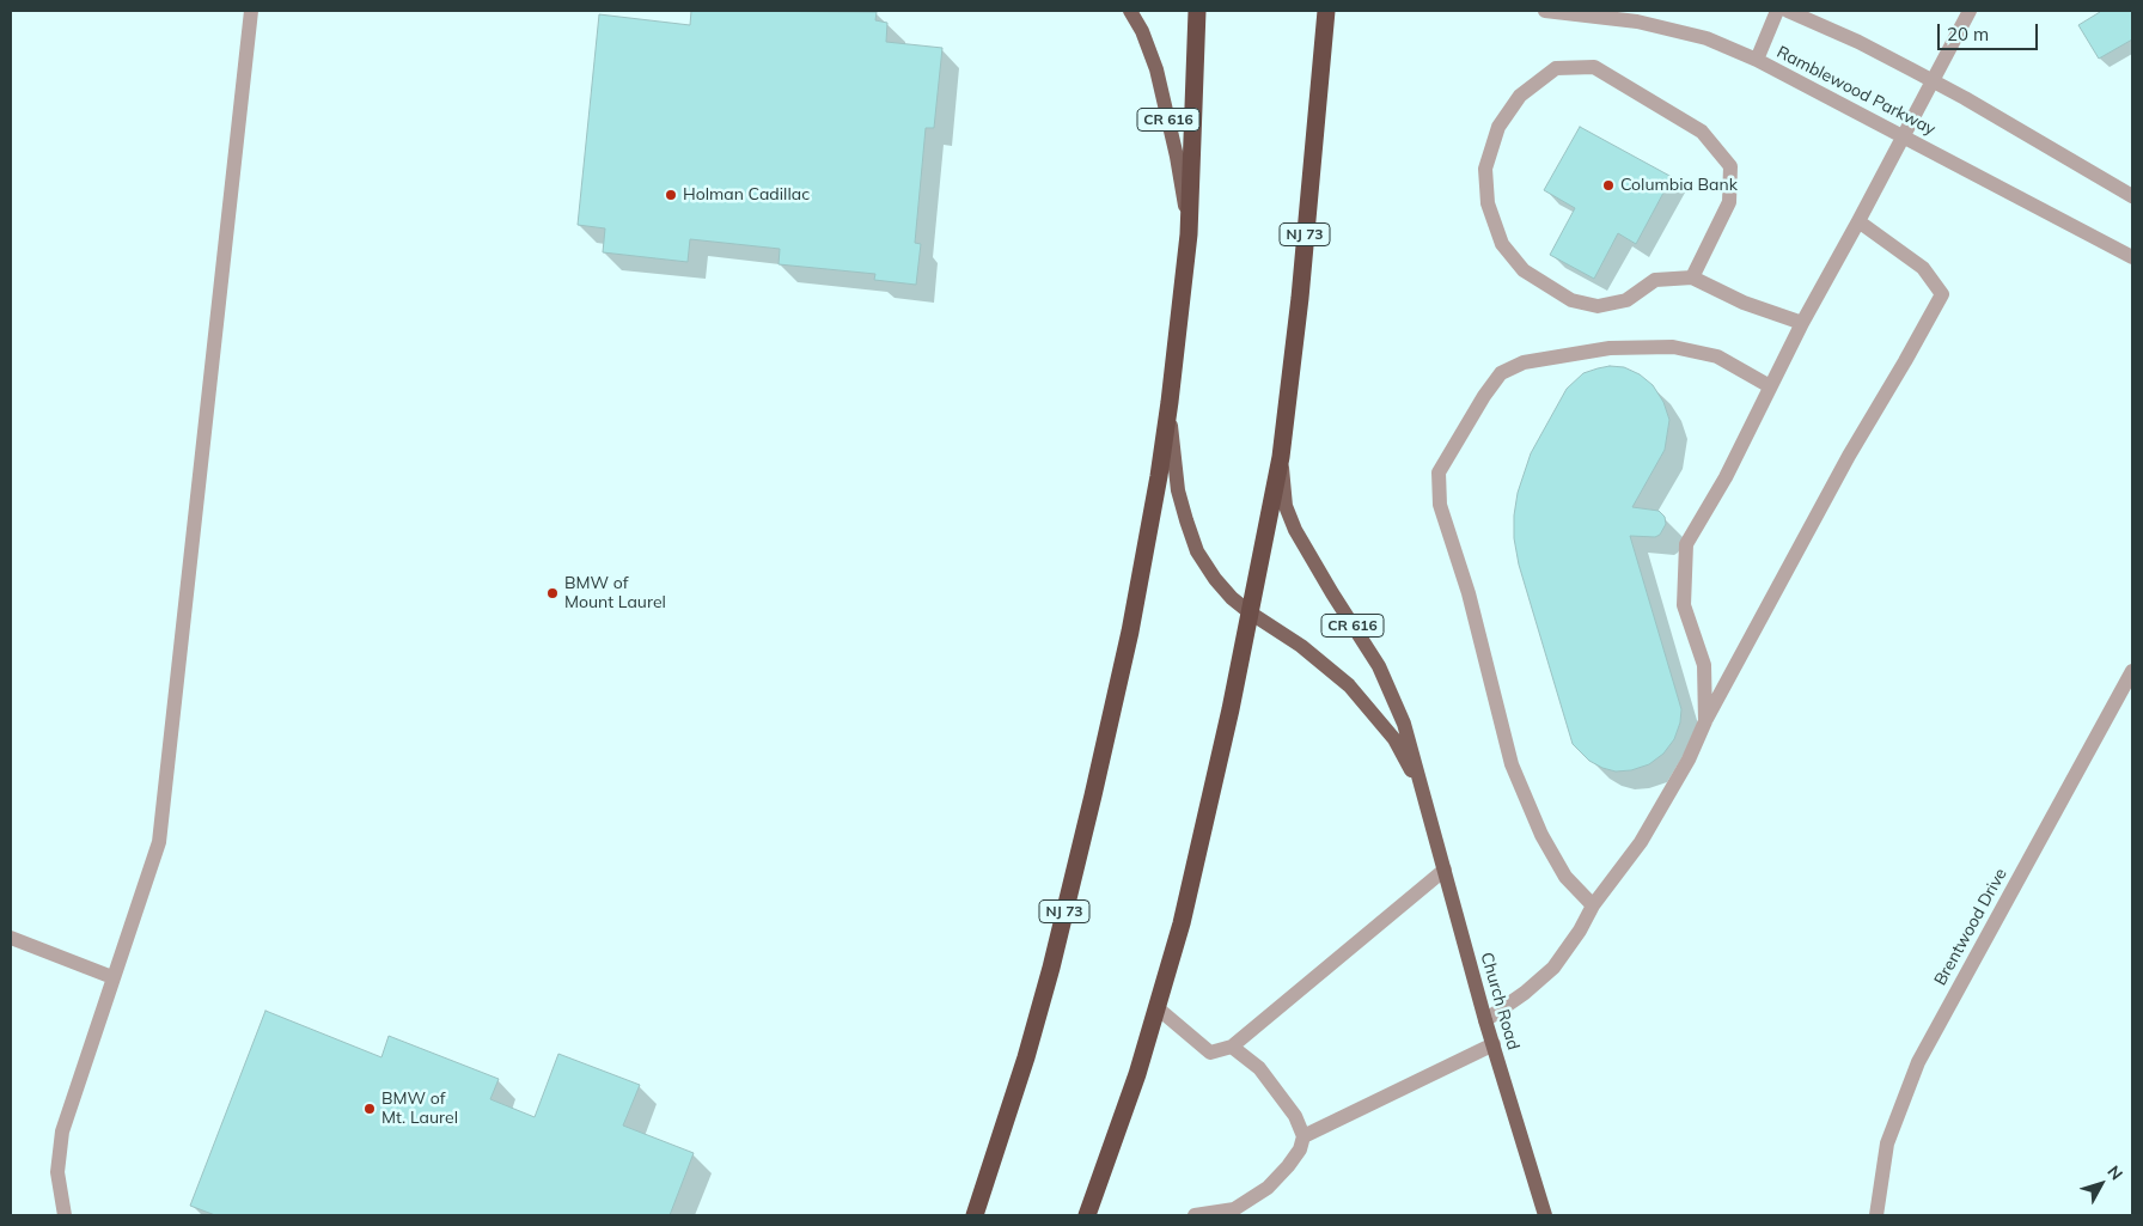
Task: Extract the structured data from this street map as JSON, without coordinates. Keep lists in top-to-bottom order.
{
  "streets": {
    "highway": ["NJ 73"],
    "main road": ["CR 616", "Church Road"],
    "street": ["Ramblewood Parkway", "Brentwood Drive"]
  },
  "crossings": [
    ["CR 616", "NJ 73"],
    ["NJ 73", "Church Road"]
  ],
  "places": [
    "Columbia Bank",
    "Holman Cadillac",
    "BMW of Mount Laurel",
    "BMW of Mt. Laurel"
  ],
  "scale_bar": "20 m",
  "north": "top right"
}
